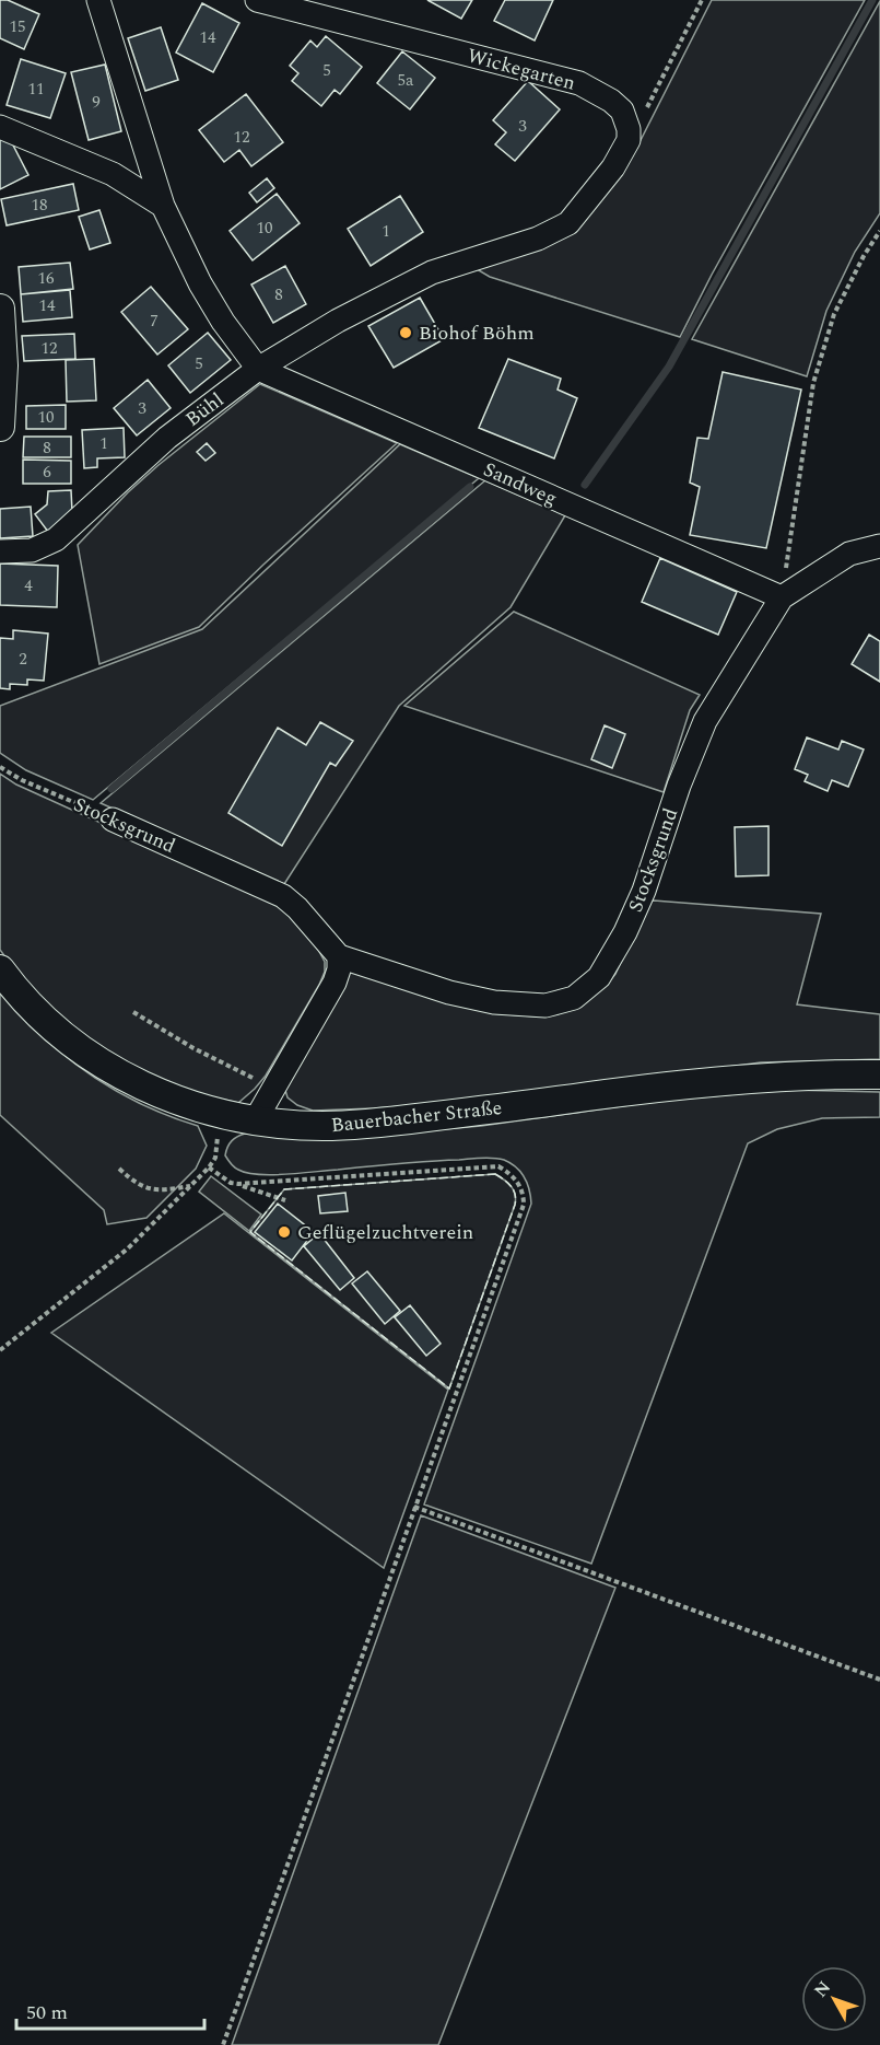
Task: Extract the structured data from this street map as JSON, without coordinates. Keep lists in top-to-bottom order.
{
  "streets": {
    "street": [
      "Wickegarten",
      "Bühl",
      "Sandweg",
      "Stocksgrund",
      "Bauerbacher Straße"
    ]
  },
  "crossings": [
    ["Bühl", "Sandweg"],
    ["Sandweg", "Stocksgrund"]
  ],
  "places": ["Biohof Böhm", "Geflügelzuchtverein"],
  "house_numbers": [
    "15",
    "14",
    "5",
    "5a",
    "11",
    "9",
    "3",
    "12",
    "18",
    "10",
    "1",
    "16",
    "8",
    "14",
    "7",
    "12",
    "5",
    "3",
    "10",
    "1",
    "8",
    "6",
    "4",
    "2"
  ],
  "scale_bar": "50 m",
  "north": "top left"
}
